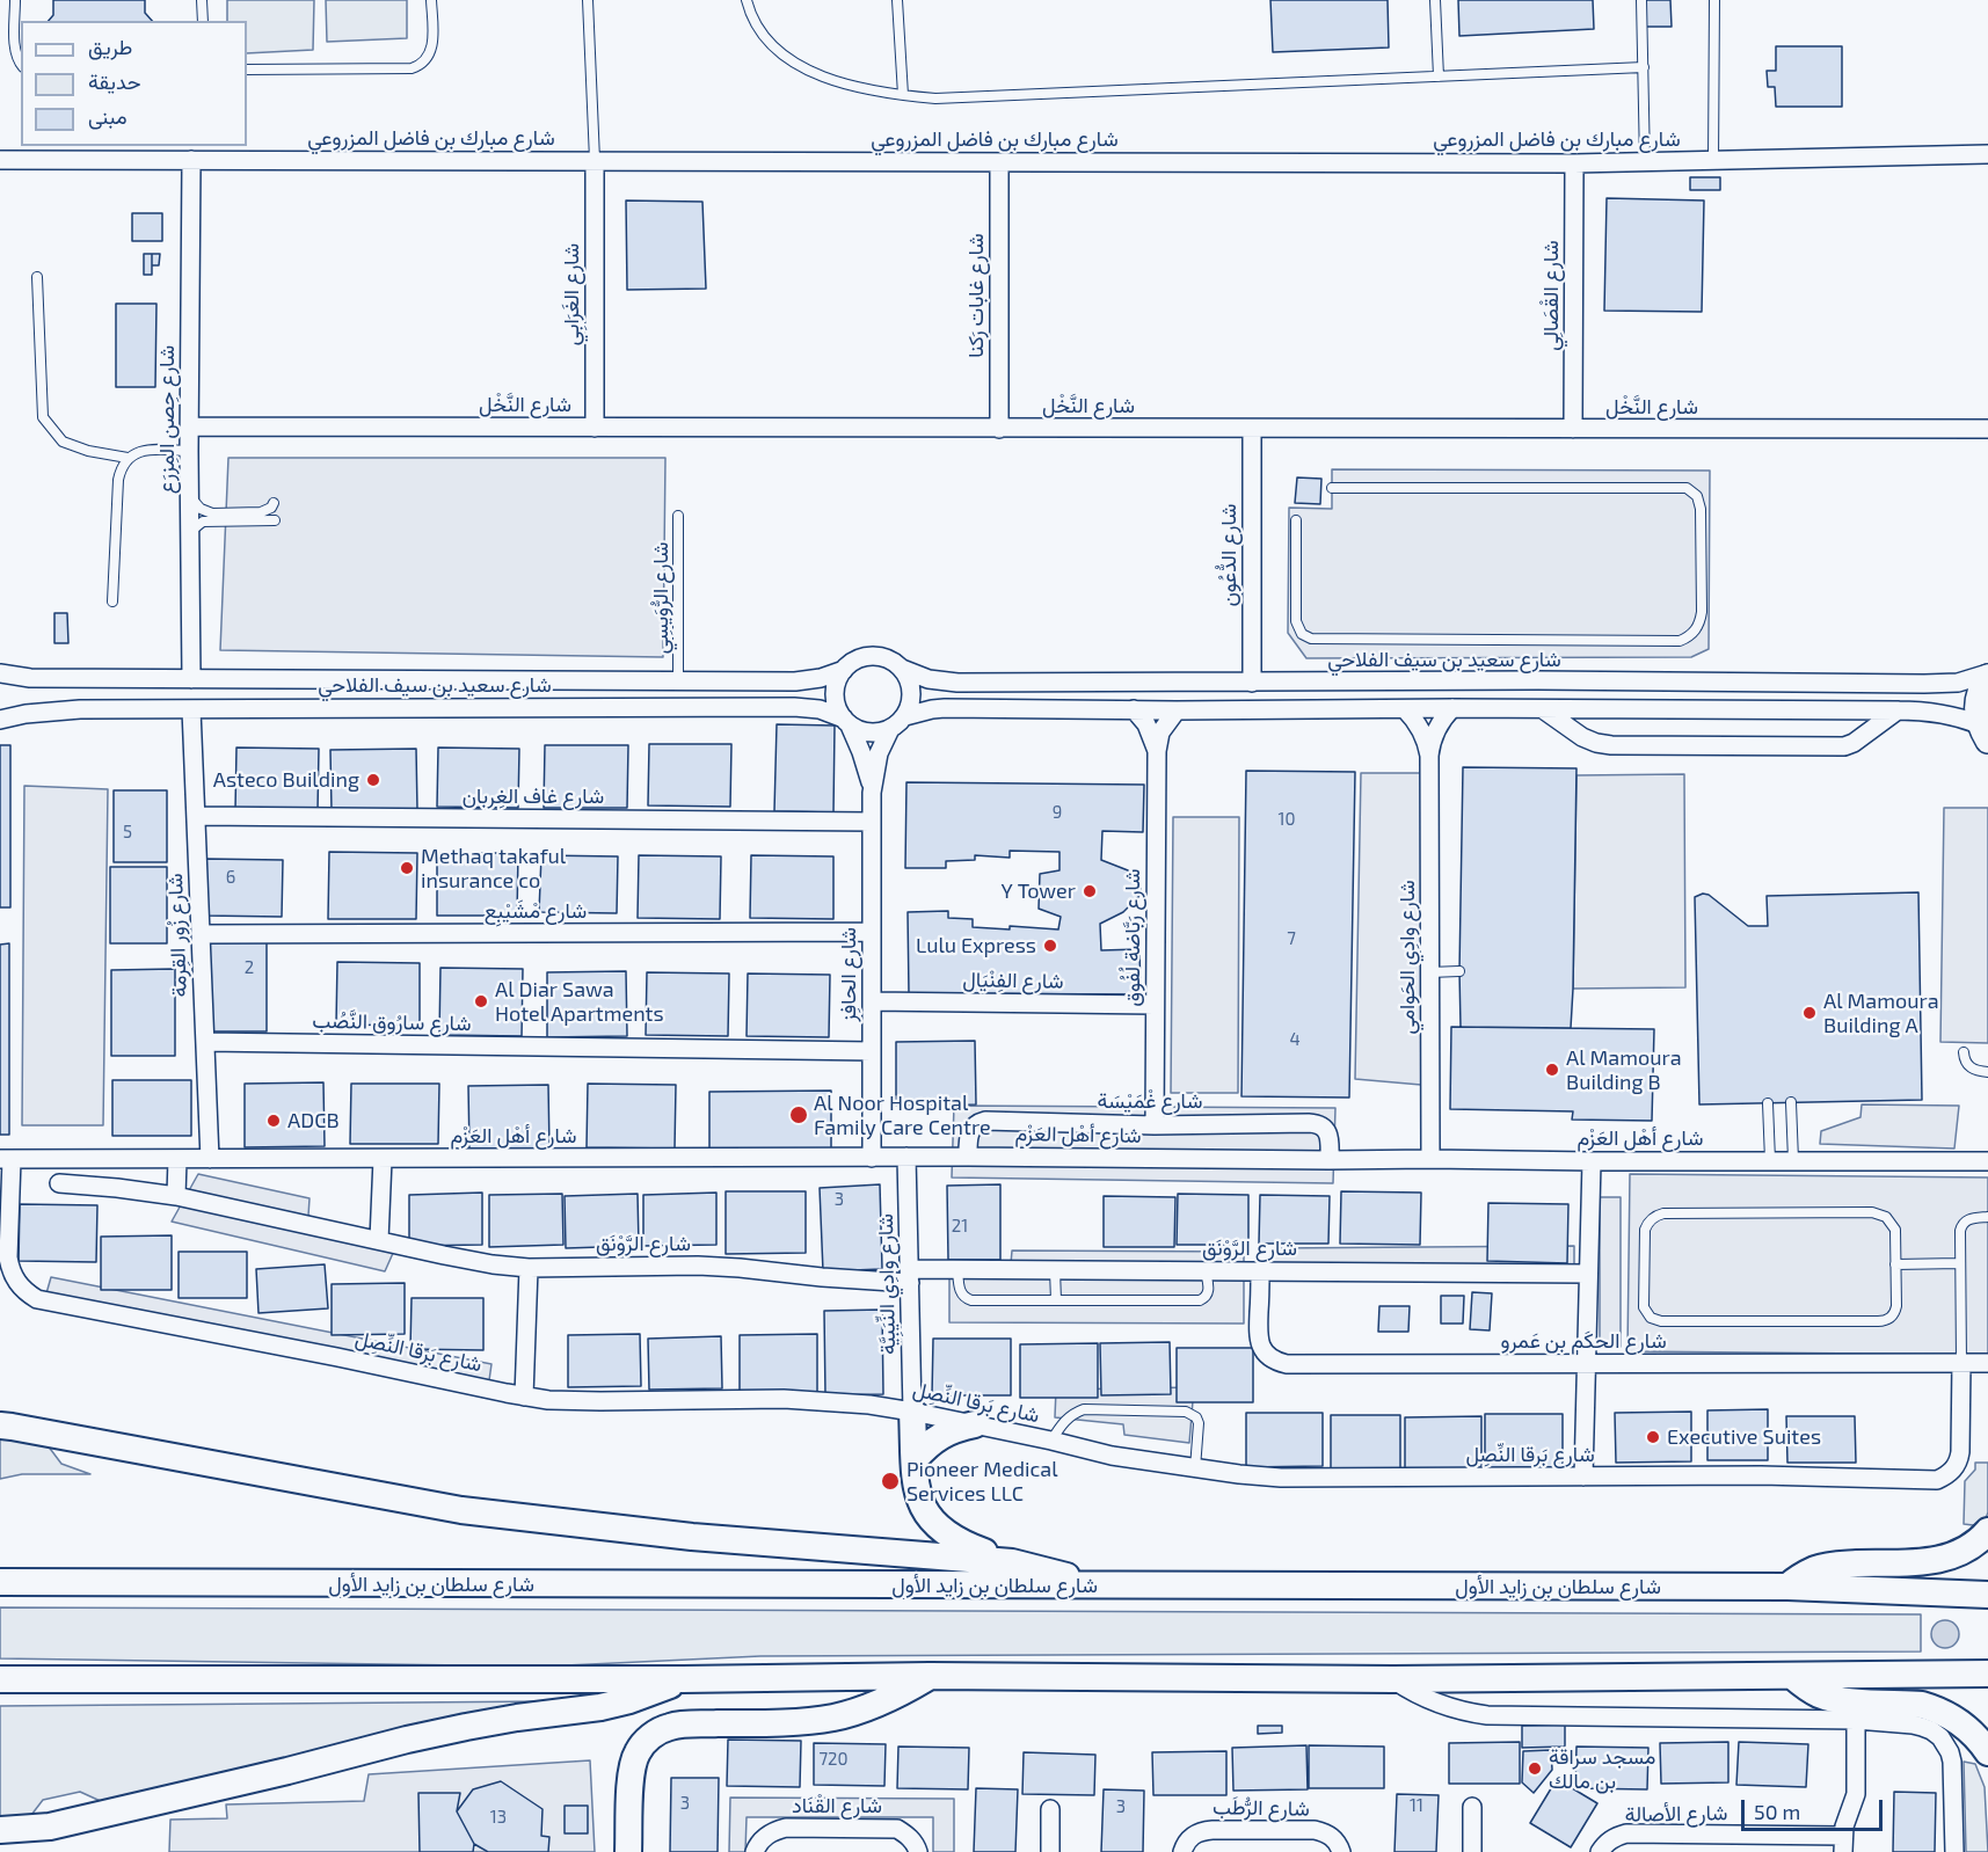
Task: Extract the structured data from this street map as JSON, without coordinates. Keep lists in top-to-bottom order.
{
  "streets": {
    "main road": ["شارع سلطان بن زايد الأول"],
    "street": [
      "شارع مبارك بن فاضل المزروعي",
      "شارع الغَرَابِي",
      "شارع غابات رَكنا",
      "شارع القْصَالِي",
      "شارع النَّخْل",
      "شارع حِصن المِزرَع",
      "شارع الدُّعُون",
      "شارع سعيد بن سيف الفلاحي",
      "شارع غاف الغِربان",
      "شارع مْشَيْبِع",
      "شارع زُور القِرمة",
      "شارع رَبَّاضة لُفُوق",
      "شارع وادِي الحَوامي",
      "شارع الحافِز",
      "شارع الفِنْيَال",
      "شارع سارُوق النَّصُب",
      "شارع غْمَيْسَة",
      "شارع أهْل العَزْم",
      "شارع الرَّوْنَق",
      "شارع وادِي النِّيَبِيَّة",
      "شارع الحكَم بن عَمرو",
      "شارع بَرقا النِّصِل",
      "شارع القْنَاد",
      "شارع الرُّطَب",
      "شارع الأصالة"
    ],
    "lane": ["شارع الرُّوَيسِي"]
  },
  "crossings": [
    ["شارع مبارك بن فاضل المزروعي", "شارع الغَرَابِي"],
    ["شارع مبارك بن فاضل المزروعي", "شارع غابات رَكنا"],
    ["شارع مبارك بن فاضل المزروعي", "شارع القْصَالِي"],
    ["شارع مبارك بن فاضل المزروعي", "شارع حِصن المِزرَع"],
    ["شارع الغَرَابِي", "شارع النَّخْل"],
    ["شارع غابات رَكنا", "شارع النَّخْل"],
    ["شارع القْصَالِي", "شارع النَّخْل"],
    ["شارع النَّخْل", "شارع حِصن المِزرَع"],
    ["شارع النَّخْل", "شارع الدُّعُون"],
    ["شارع حِصن المِزرَع", "شارع سعيد بن سيف الفلاحي"],
    ["شارع الدُّعُون", "شارع سعيد بن سيف الفلاحي"],
    ["شارع الرُّوَيسِي", "شارع سعيد بن سيف الفلاحي"],
    ["شارع سعيد بن سيف الفلاحي", "شارع زُور القِرمة"],
    ["شارع سعيد بن سيف الفلاحي", "شارع الحافِز"],
    ["شارع غاف الغِربان", "شارع زُور القِرمة"],
    ["شارع غاف الغِربان", "شارع الحافِز"],
    ["شارع مْشَيْبِع", "شارع زُور القِرمة"],
    ["شارع مْشَيْبِع", "شارع الحافِز"],
    ["شارع زُور القِرمة", "شارع سارُوق النَّصُب"],
    ["شارع زُور القِرمة", "شارع أهْل العَزْم"],
    ["شارع رَبَّاضة لُفُوق", "شارع الفِنْيَال"],
    ["شارع رَبَّاضة لُفُوق", "شارع غْمَيْسَة"],
    ["شارع وادِي الحَوامي", "شارع أهْل العَزْم"],
    ["شارع الحافِز", "شارع الفِنْيَال"],
    ["شارع الحافِز", "شارع سارُوق النَّصُب"],
    ["شارع الحافِز", "شارع أهْل العَزْم"],
    ["شارع غْمَيْسَة", "شارع أهْل العَزْم"],
    ["شارع أهْل العَزْم", "شارع وادِي النِّيَبِيَّة"],
    ["شارع أهْل العَزْم", "شارع بَرقا النِّصِل"],
    ["شارع الرَّوْنَق", "شارع وادِي النِّيَبِيَّة"],
    ["شارع الرَّوْنَق", "شارع الحكَم بن عَمرو"],
    ["شارع وادِي النِّيَبِيَّة", "شارع بَرقا النِّصِل"],
    ["شارع الحكَم بن عَمرو", "شارع بَرقا النِّصِل"]
  ],
  "places": [
    "Asteco Building",
    "Methaq takaful insurance co",
    "Y Tower",
    "Lulu Express",
    "Al Diar Sawa Hotel Apartments",
    "Al Mamoura Building A",
    "Al Mamoura Building B",
    "Al Noor Hospital Family Care Centre",
    "ADCB",
    "Executive Suites",
    "Pioneer Medical Services LLC",
    "مسجد سراقة بن مالك"
  ],
  "house_numbers": [
    "9",
    "10",
    "5",
    "6",
    "7",
    "2",
    "4",
    "3",
    "21",
    "720",
    "3",
    "11",
    "3",
    "13"
  ],
  "legend": ["طريق", "حديقة", "مبنى"],
  "scale_bar": "50 m"
}
